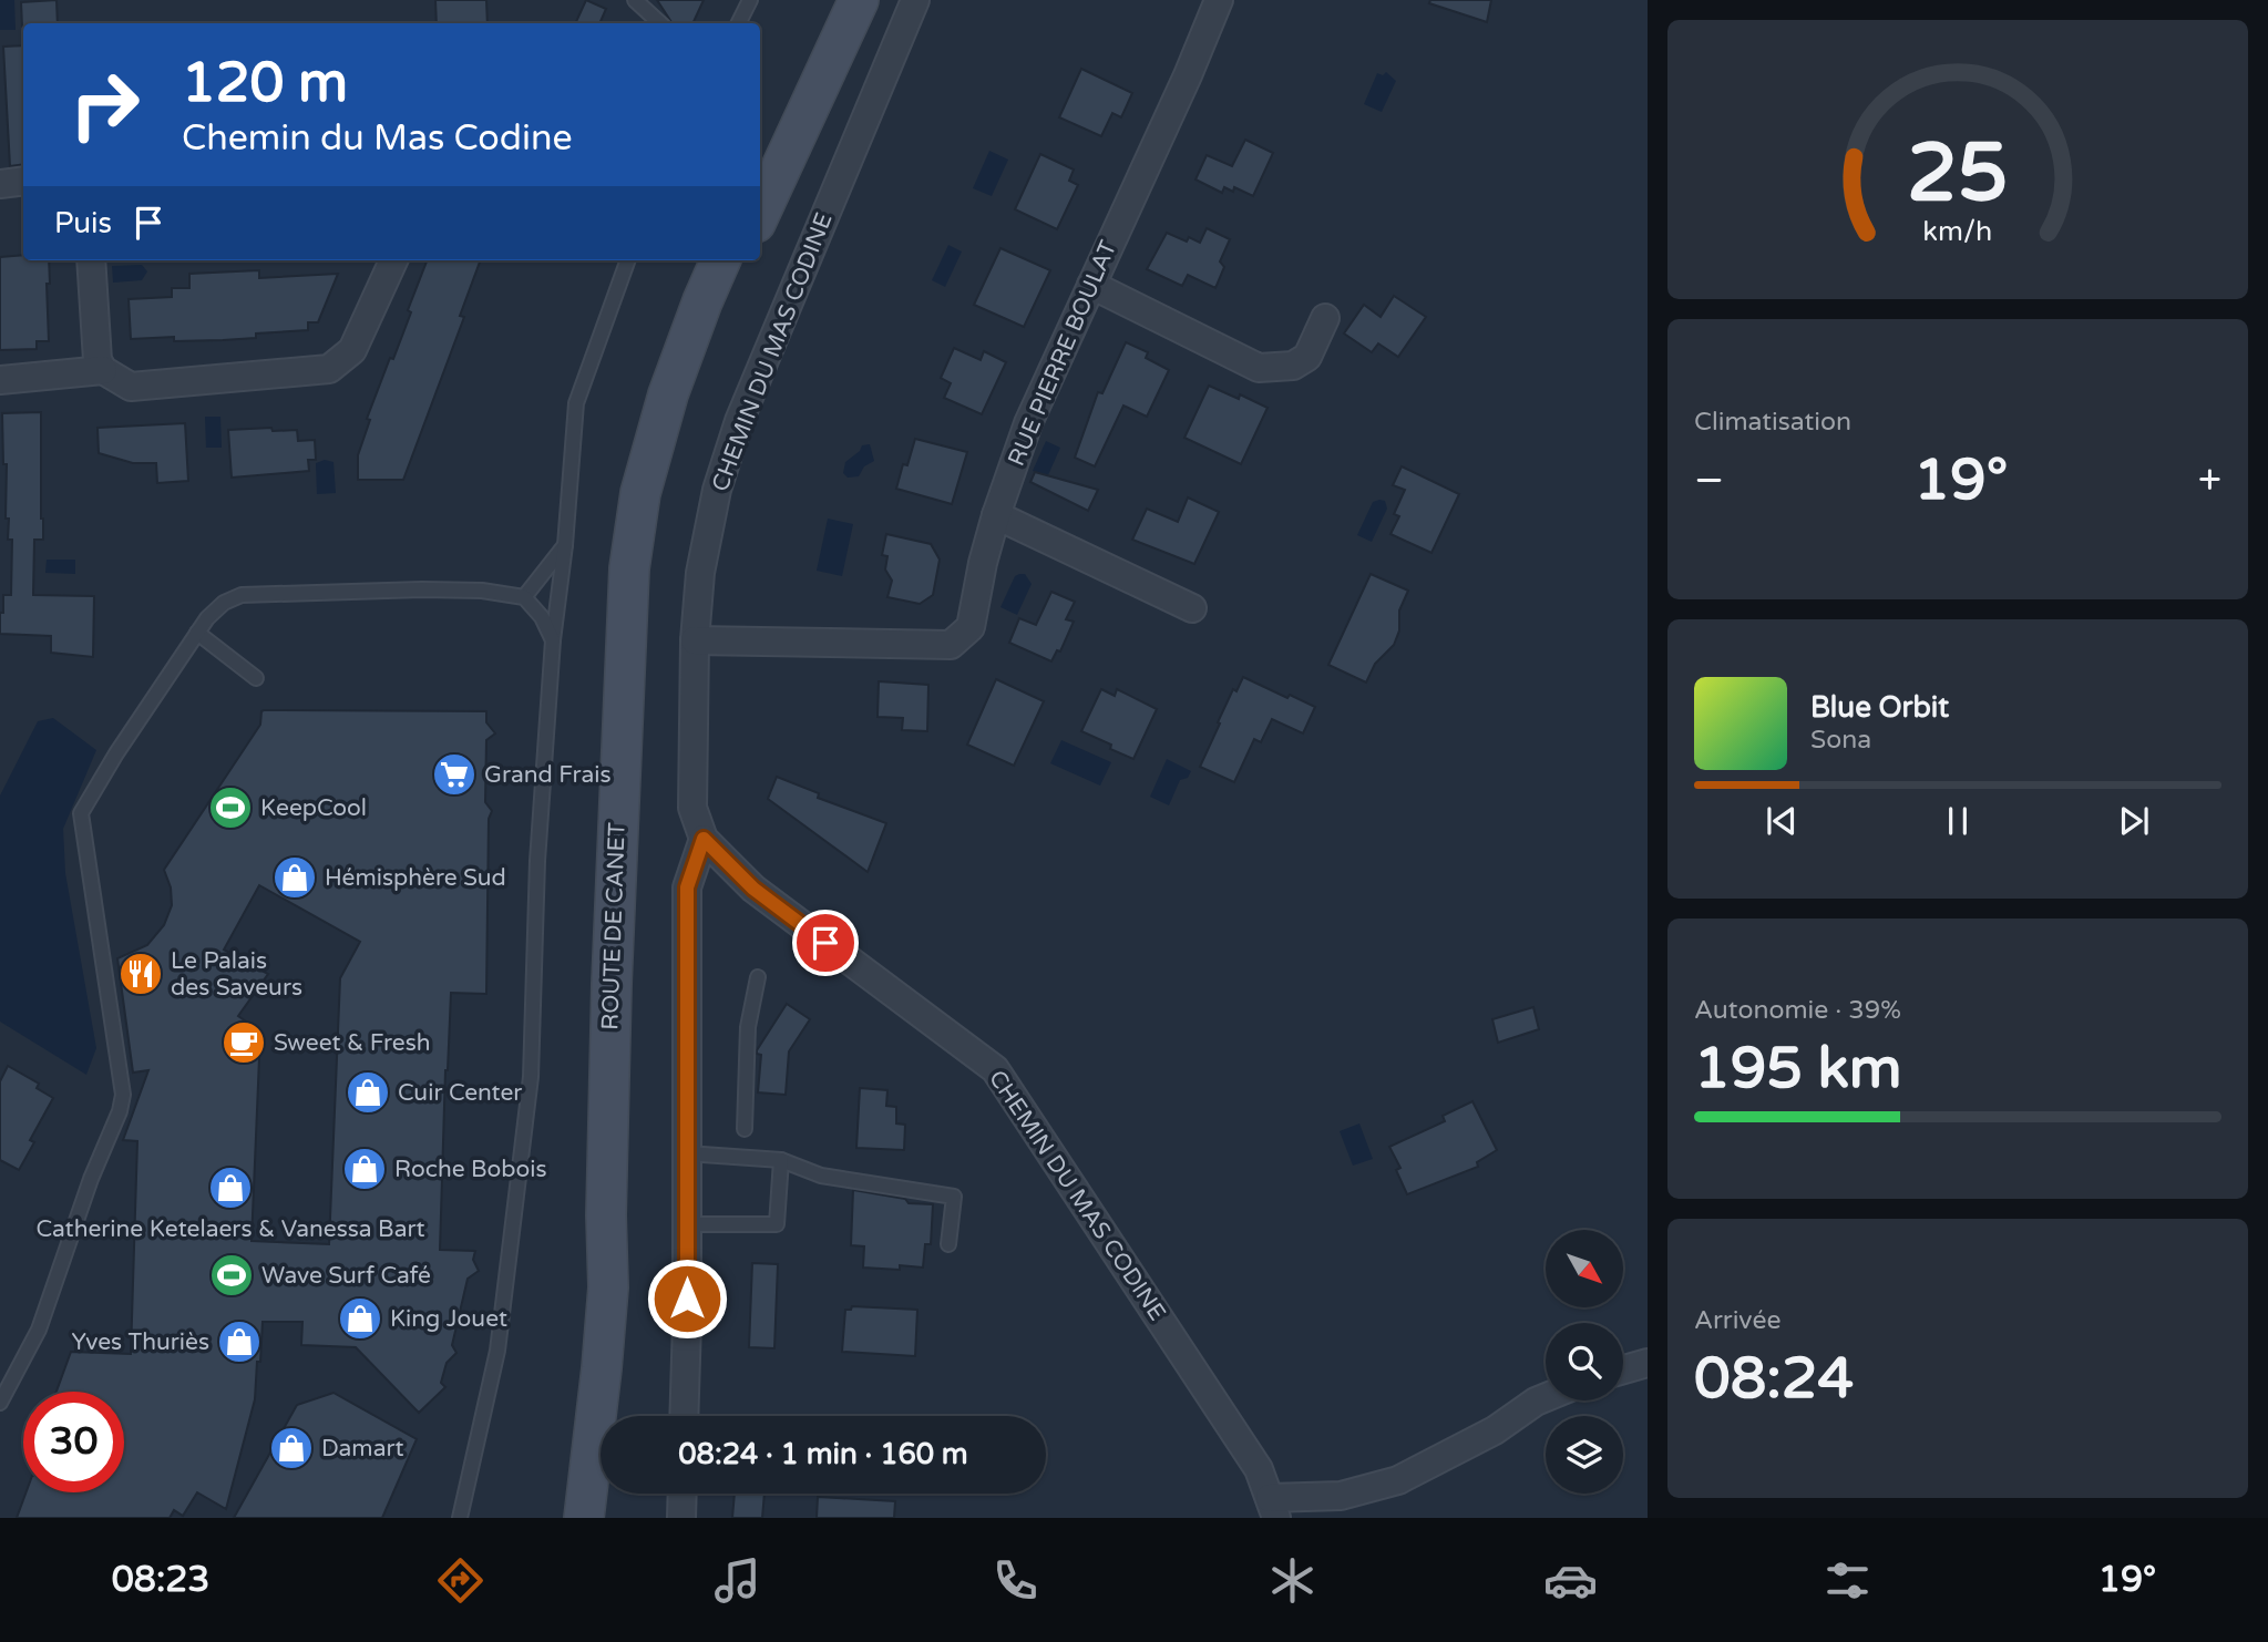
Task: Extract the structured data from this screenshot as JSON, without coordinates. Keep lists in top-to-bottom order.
{
  "streets": {
    "main road": ["ROUTE DE CANET"],
    "street": ["CHEMIN DU MAS CODINE", "RUE PIERRE BOULAT"]
  },
  "crossings": [
    ["CHEMIN DU MAS CODINE", "RUE PIERRE BOULAT"]
  ],
  "places": {
    "supermarket": ["Grand Frais"],
    "sports": ["KeepCool", "Wave Surf Café"],
    "shop": [
      "Hémisphère Sud",
      "Cuir Center",
      "Roche Bobois",
      "Catherine Ketelaers & Vanessa Bart",
      "King Jouet",
      "Yves Thuriès",
      "Damart"
    ],
    "restaurant": ["Le Palais des Saveurs"],
    "cafe": ["Sweet & Fresh"]
  },
  "north": "bottom right",
  "page": {
    "turn": ["120 m", "Chemin du Mas Codine"],
    "then": "Puis",
    "tile": [
      "Climatisation",
      ["Autonomie · 39%", "195 km"],
      ["Arrivée", "08:24"]
    ],
    "heat": ["−", "19°", "+"],
    "song": ["Blue Orbit", "Sona"],
    "limit": "30",
    "trip": "08:24 · 1 min · 160 m",
    "tabs": ["08:23", "19°"],
    "gauge": ["25", "km/h"]
  }
}
